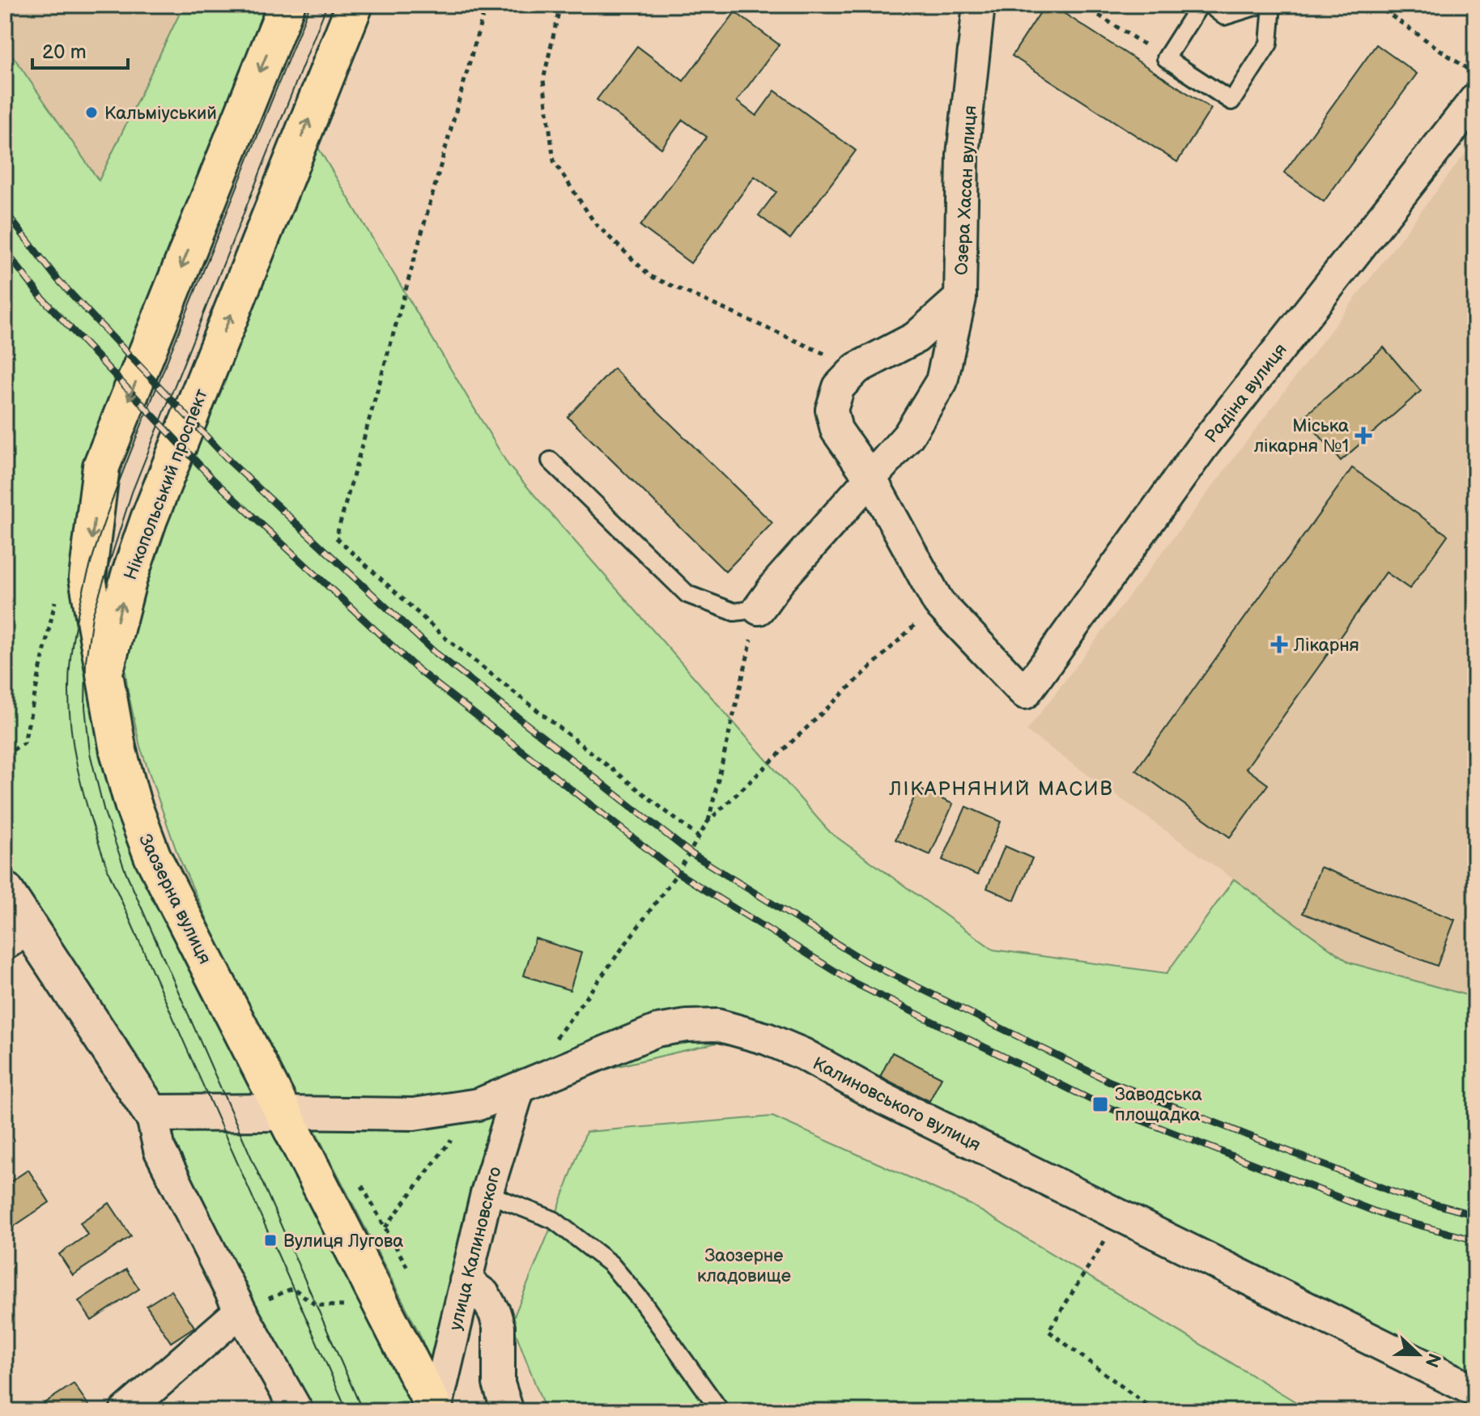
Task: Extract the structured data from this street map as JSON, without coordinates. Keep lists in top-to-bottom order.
{
  "streets": {
    "main road": ["Нікопольський проспект", "Заозерна вулиця"],
    "street": [
      "Озера Хасан вулиця",
      "Радіна вулиця",
      "Калиновського вулиця",
      "улица Калиновского"
    ]
  },
  "crossings": [
    ["Озера Хасан вулиця", "Радіна вулиця"],
    ["Нікопольський проспект", "Заозерна вулиця"],
    ["Заозерна вулиця", "Калиновського вулиця"],
    ["Заозерна вулиця", "улица Калиновского"],
    ["Калиновського вулиця", "улица Калиновского"]
  ],
  "districts": ["ЛІКАРНЯНИЙ МАСИВ"],
  "parks": ["Заозерне кладовище"],
  "places": {
    "other": ["Кальміуський"],
    "health": ["Міська лікарня №1", "Лікарня"],
    "transit": ["Заводська площадка", "Вулиця Лугова"]
  },
  "scale_bar": "20 m",
  "north": "right"
}
